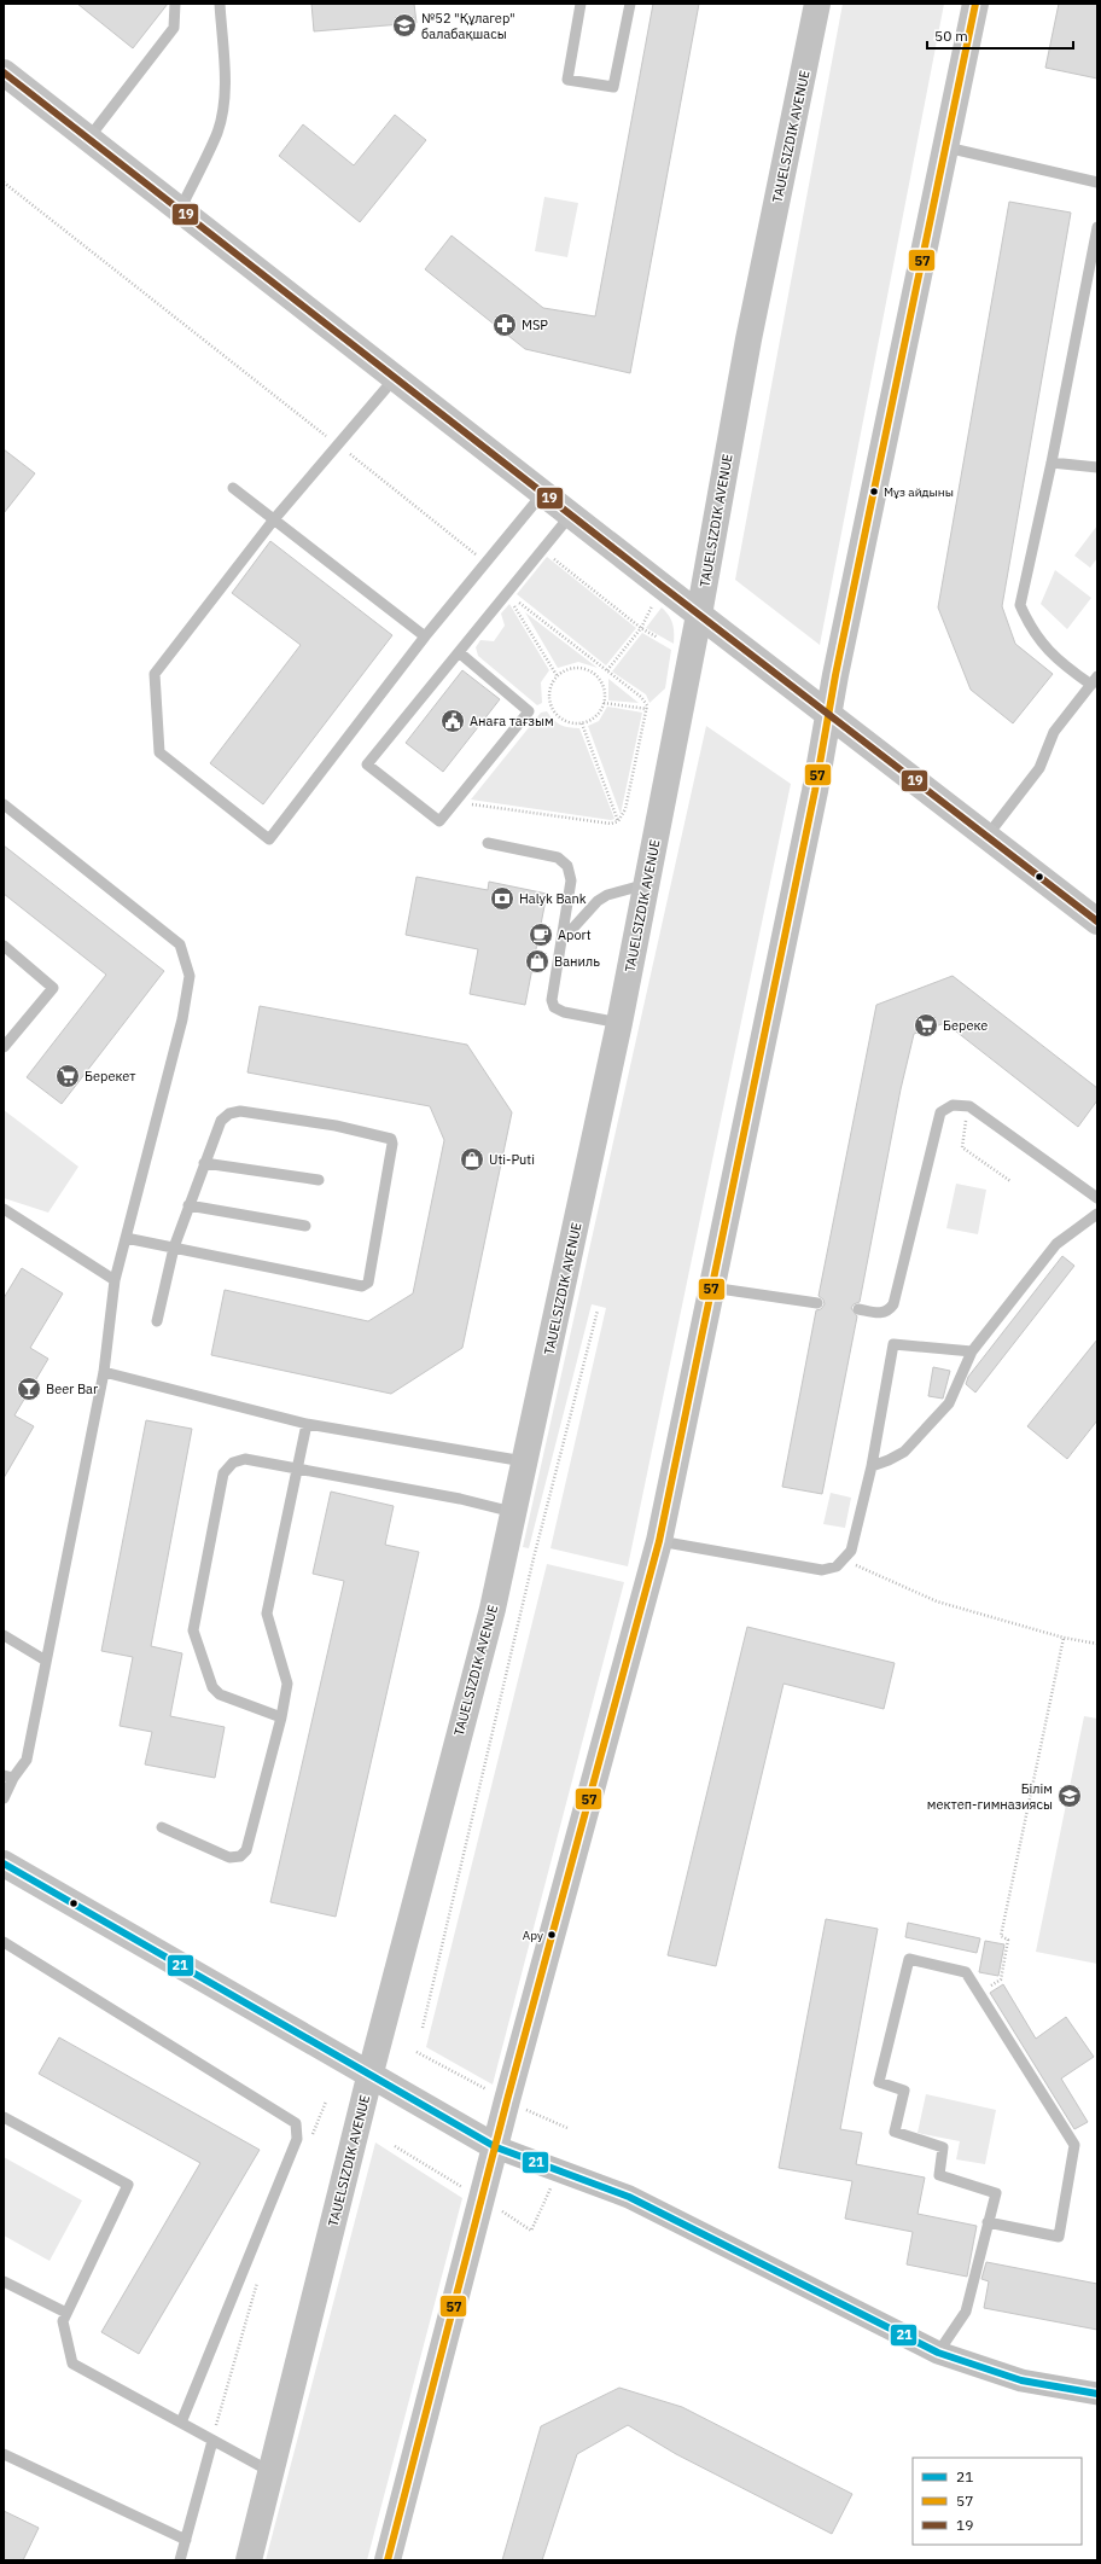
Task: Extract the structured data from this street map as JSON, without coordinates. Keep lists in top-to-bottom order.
{
  "streets": {
    "street": ["TAUELSIZDIK AVENUE"]
  },
  "places": {
    "school or university": ["№52 \"Құлагер\" балабақшасы", "Білім мектеп-гимназиясы"],
    "pharmacy": ["MSP"],
    "other": ["Мұз айдыны", "Ару"],
    "public building": ["Анаға тағзым"],
    "bank": ["Halyk Bank"],
    "cafe": ["Aport"],
    "shop": ["Ваниль", "Uti-Puti"],
    "supermarket": ["Береке", "Берекет"],
    "bar": ["Beer Bar"]
  },
  "lines": ["transit line 57", "transit line 19", "transit line 21"],
  "legend": ["21", "57", "19"],
  "scale_bar": "50 m"
}
